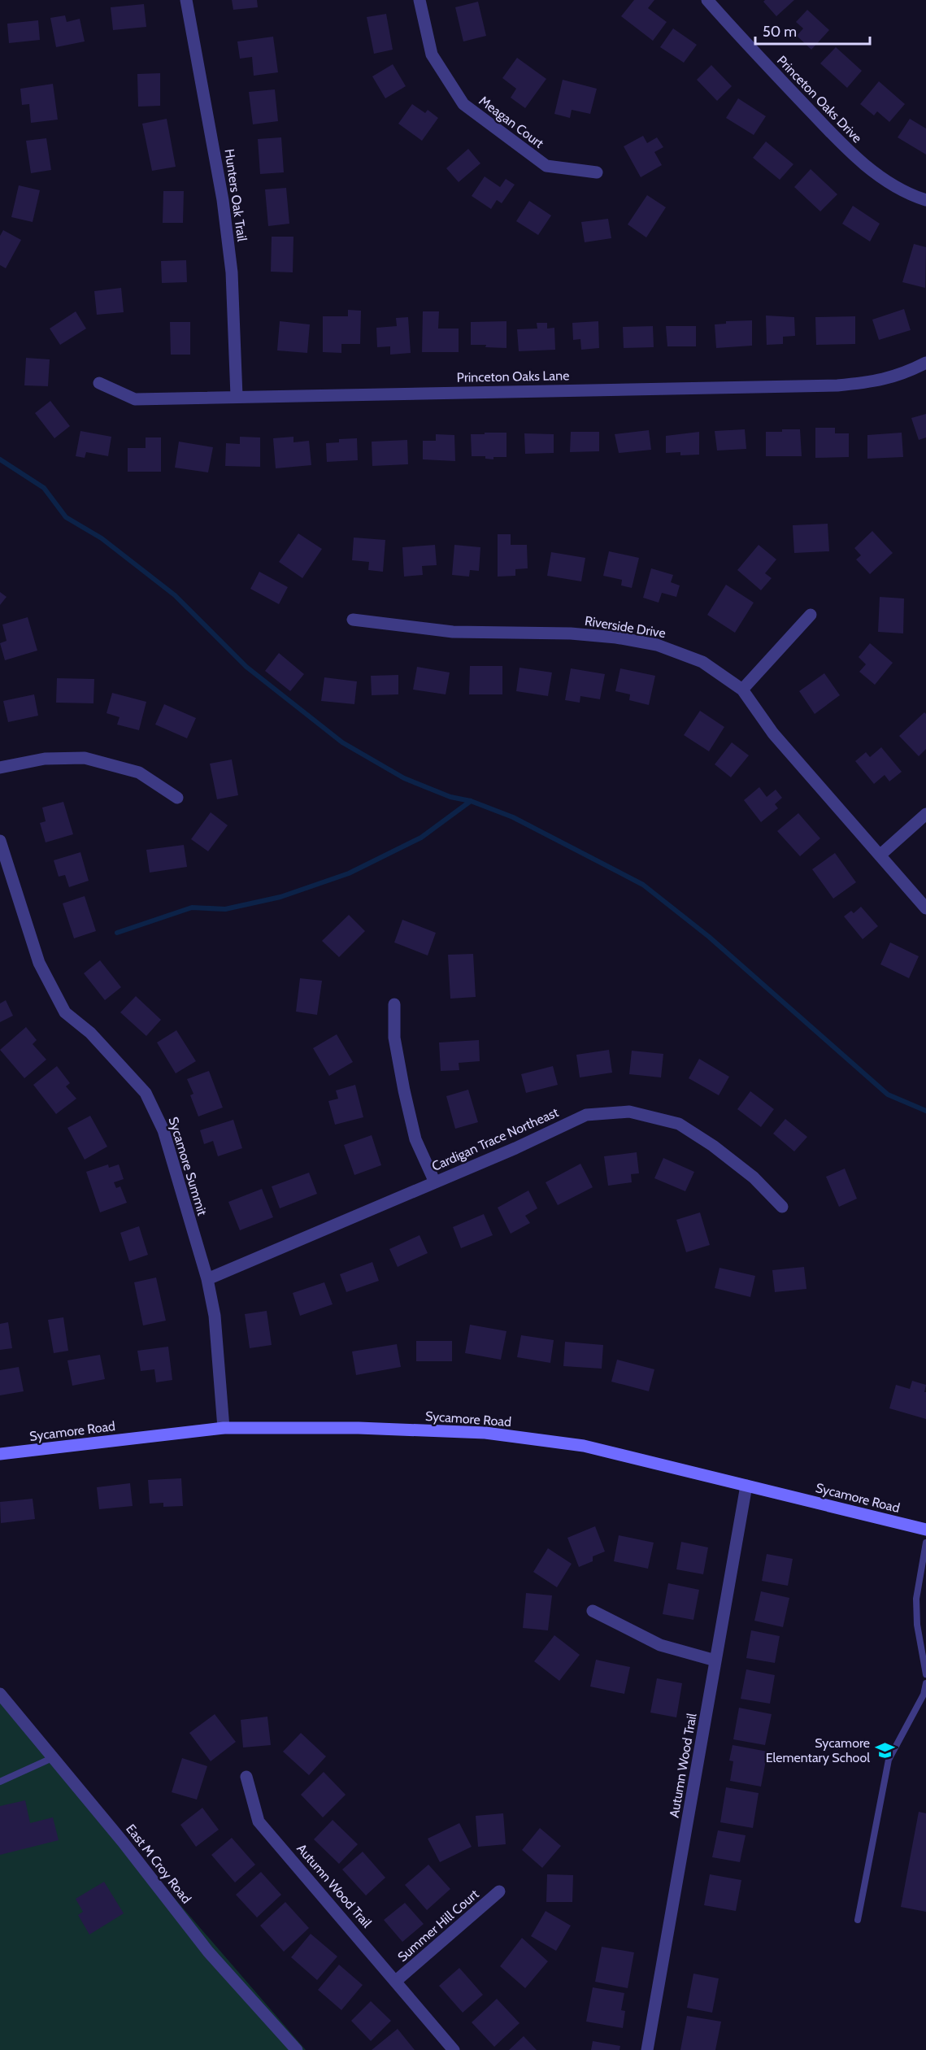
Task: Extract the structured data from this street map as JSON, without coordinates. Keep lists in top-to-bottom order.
{
  "streets": {
    "street": [
      "Princeton Oaks Drive",
      "Meagan Court",
      "Hunters Oak Trail",
      "Princeton Oaks Lane",
      "Riverside Drive",
      "Cardigan Trace Northeast",
      "Sycamore Summit",
      "Sycamore Road",
      "Autumn Wood Trail",
      "East M Croy Road",
      "Summer Hill Court"
    ]
  },
  "crossings": [
    ["Hunters Oak Trail", "Princeton Oaks Lane"],
    ["Cardigan Trace Northeast", "Sycamore Summit"],
    ["Sycamore Summit", "Sycamore Road"],
    ["Sycamore Road", "Autumn Wood Trail"],
    ["Autumn Wood Trail", "Summer Hill Court"]
  ],
  "places": {
    "school or university": ["Sycamore Elementary School"]
  },
  "scale_bar": "50 m"
}
